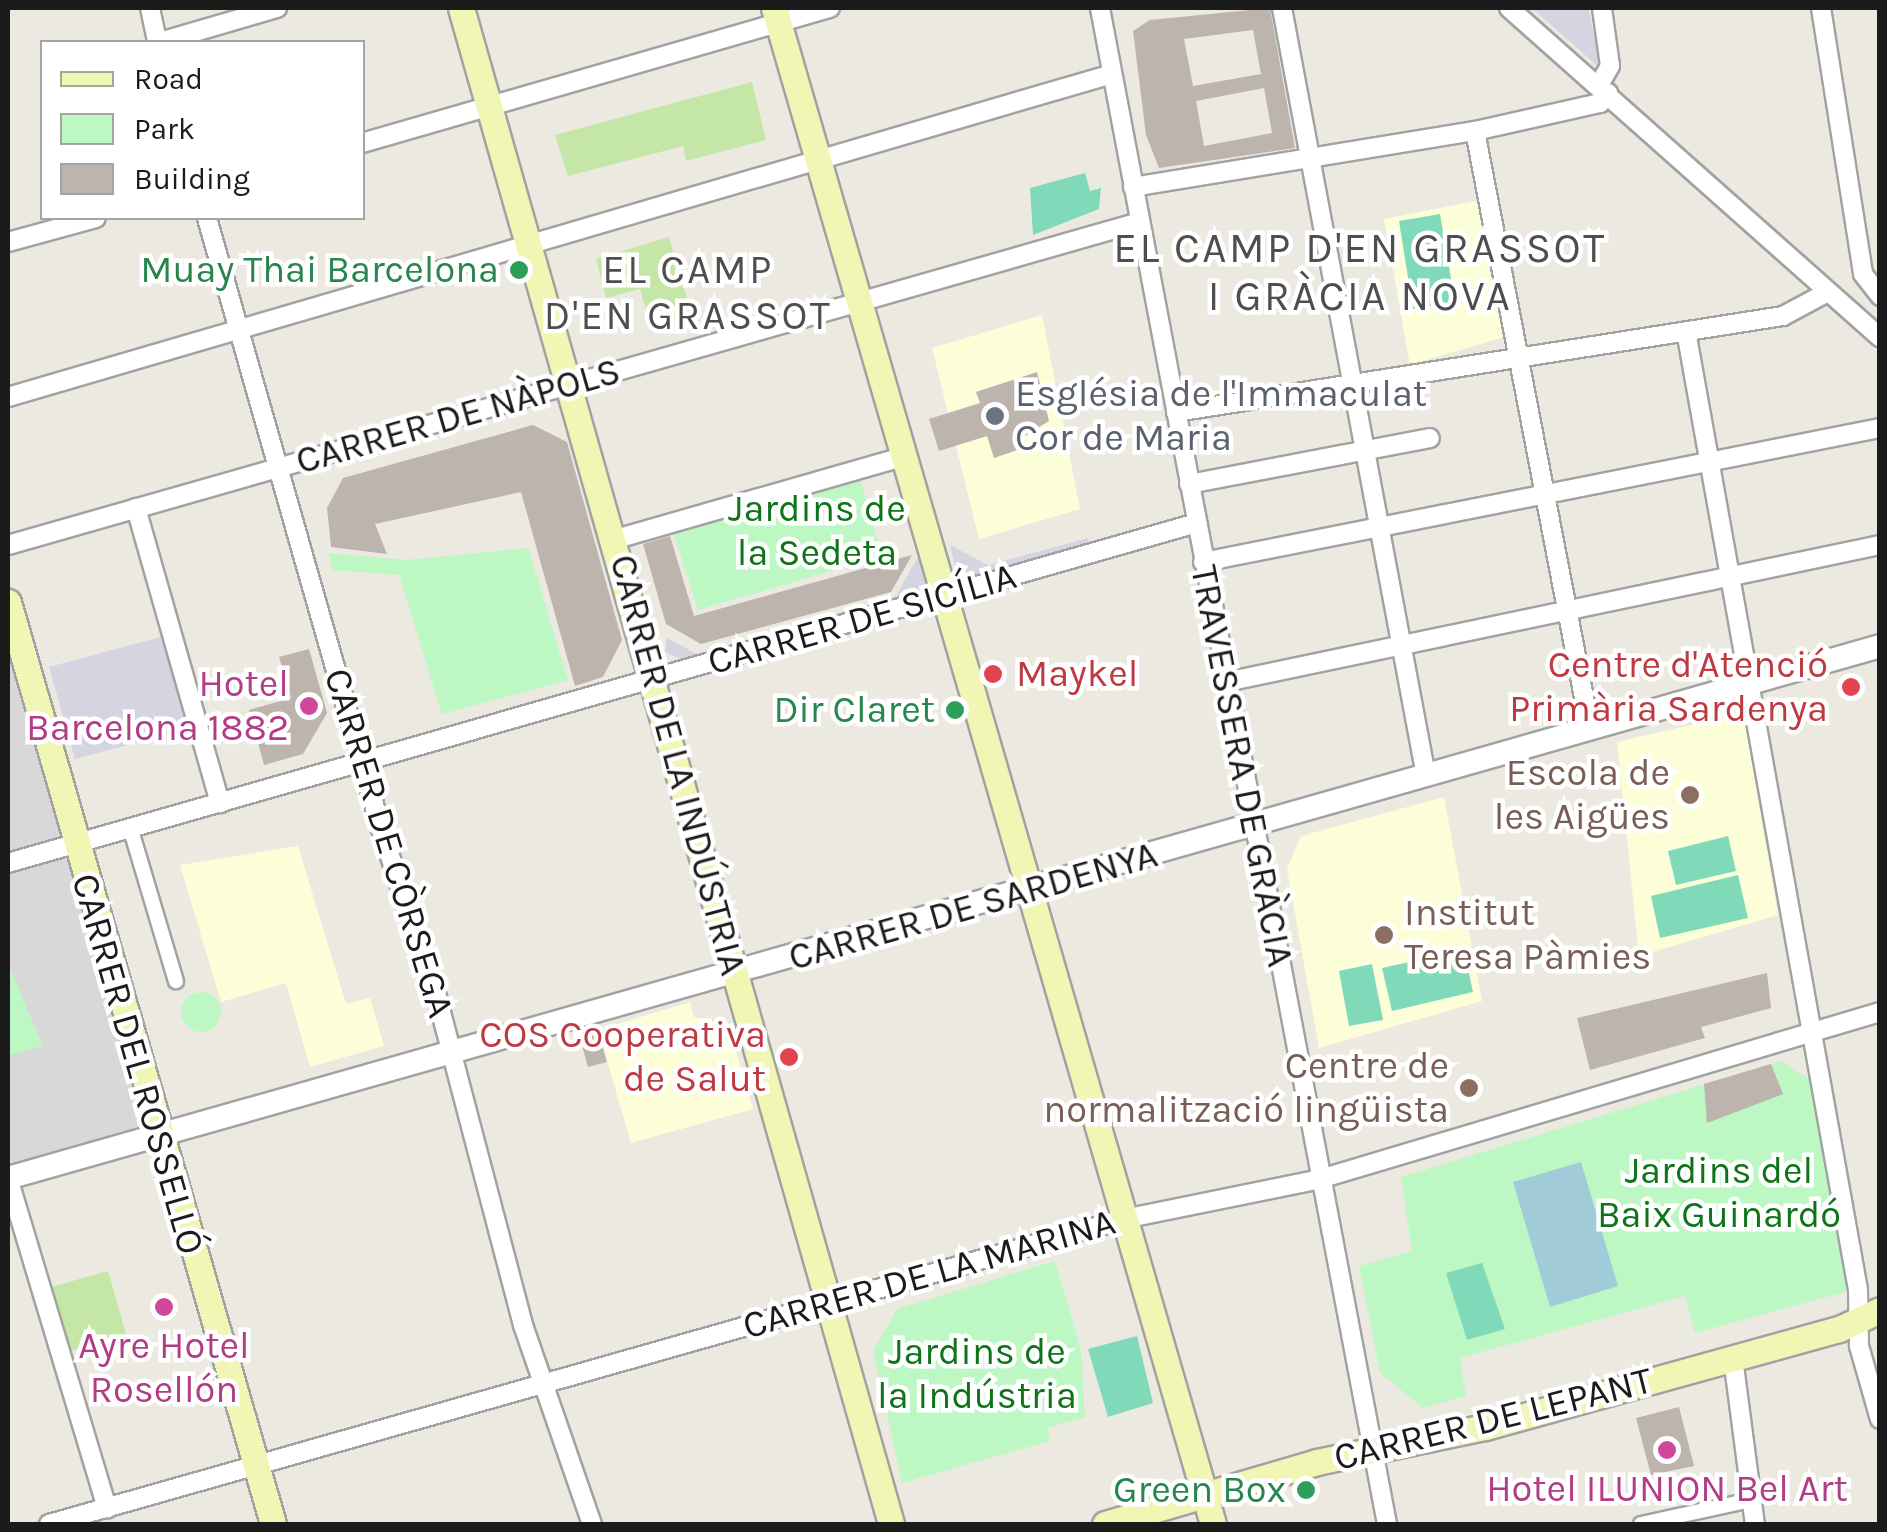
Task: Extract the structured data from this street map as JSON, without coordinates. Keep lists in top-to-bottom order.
{
  "streets": {
    "main road": ["CARRER DE LA INDÚSTRIA", "CARRER DEL ROSSELLÓ", "CARRER DE LEPANT"],
    "street": [
      "CARRER DE NÀPOLS",
      "CARRER DE SICÍLIA",
      "TRAVESSERA DE GRÀCIA",
      "CARRER DE CÒRSEGA",
      "CARRER DE SARDENYA",
      "CARRER DE LA MARINA"
    ]
  },
  "crossings": [
    ["CARRER DE NÀPOLS", "CARRER DE LA INDÚSTRIA"],
    ["CARRER DE NÀPOLS", "TRAVESSERA DE GRÀCIA"],
    ["CARRER DE NÀPOLS", "CARRER DE CÒRSEGA"],
    ["CARRER DE SICÍLIA", "CARRER DE LA INDÚSTRIA"],
    ["CARRER DE SICÍLIA", "TRAVESSERA DE GRÀCIA"],
    ["CARRER DE SICÍLIA", "CARRER DE CÒRSEGA"],
    ["CARRER DE SICÍLIA", "CARRER DEL ROSSELLÓ"],
    ["CARRER DE LA INDÚSTRIA", "CARRER DE SARDENYA"],
    ["CARRER DE LA INDÚSTRIA", "CARRER DE LA MARINA"],
    ["TRAVESSERA DE GRÀCIA", "CARRER DE SARDENYA"],
    ["TRAVESSERA DE GRÀCIA", "CARRER DE LA MARINA"],
    ["TRAVESSERA DE GRÀCIA", "CARRER DE LEPANT"],
    ["CARRER DE CÒRSEGA", "CARRER DE SARDENYA"],
    ["CARRER DE CÒRSEGA", "CARRER DE LA MARINA"],
    ["CARRER DE SARDENYA", "CARRER DEL ROSSELLÓ"],
    ["CARRER DEL ROSSELLÓ", "CARRER DE LA MARINA"]
  ],
  "districts": ["EL CAMP D'EN GRASSOT I GRÀCIA NOVA", "EL CAMP D'EN GRASSOT"],
  "parks": ["Jardins de la Sedeta", "Jardins del Baix Guinardó", "Jardins de la Indústria"],
  "places": [
    "Muay Thai Barcelona",
    "Església de l'Immaculat Cor de Maria",
    "Maykel",
    "Centre d'Atenció Primària Sardenya",
    "Hotel Barcelona 1882",
    "Dir Claret",
    "Escola de les Aigües",
    "Institut Teresa Pàmies",
    "COS Cooperativa de Salut",
    "Centre de normalització lingüista",
    "Ayre Hotel Rosellón",
    "Hotel ILUNION Bel Art",
    "Green Box"
  ],
  "legend": ["Road", "Park", "Building"]
}
